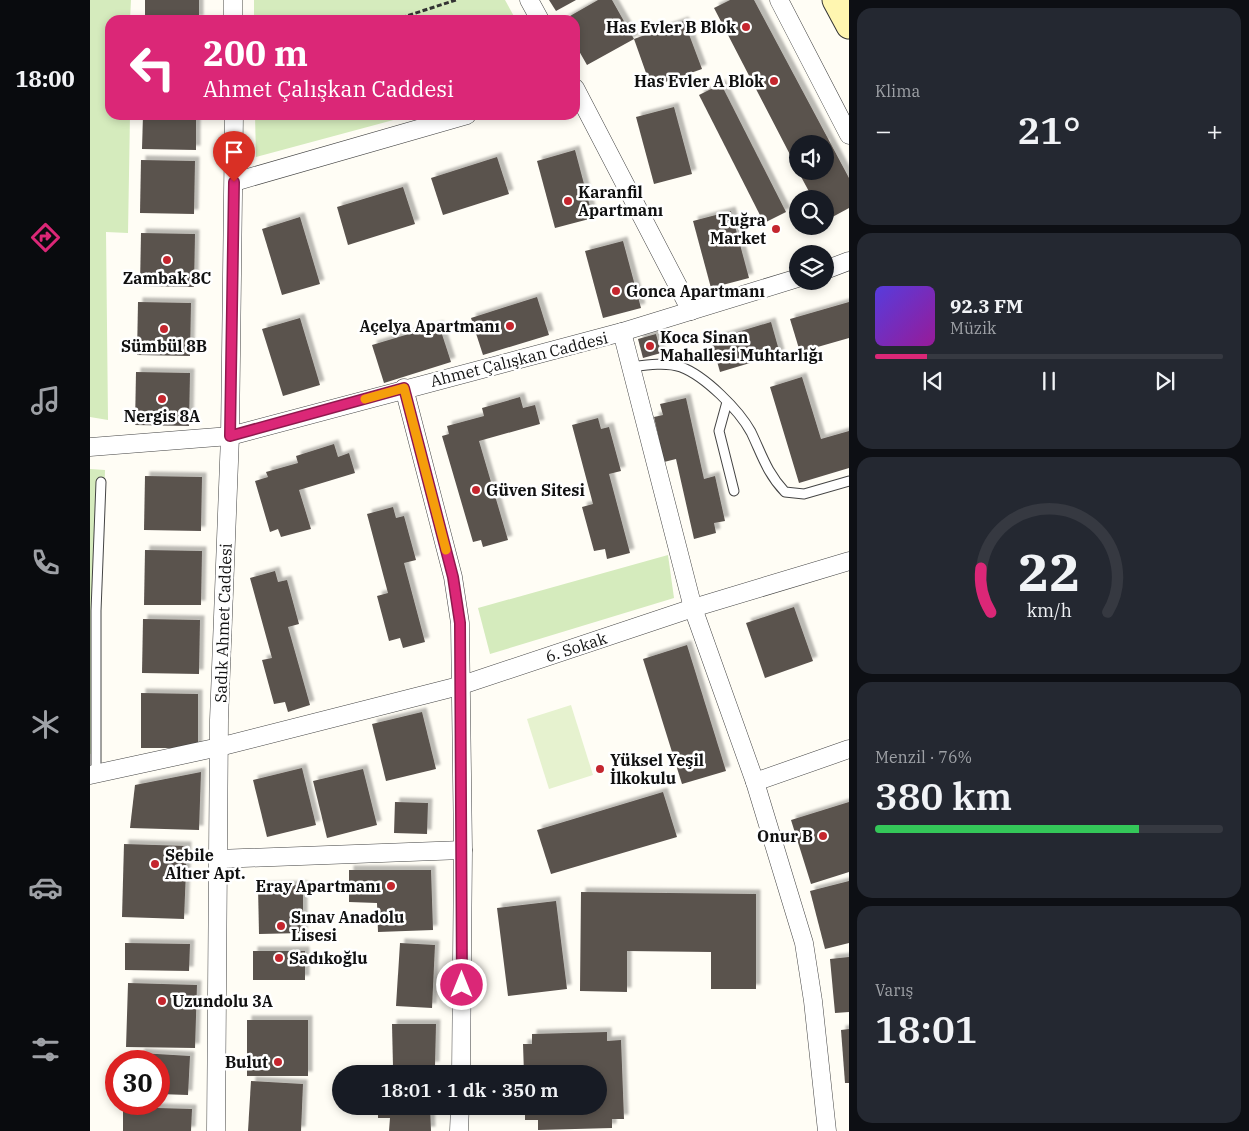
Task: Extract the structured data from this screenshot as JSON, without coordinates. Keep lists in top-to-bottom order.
{
  "streets": {
    "street": ["Ahmet Çalışkan Caddesi", "Sadık Ahmet Caddesi", "6. Sokak"]
  },
  "crossings": [
    ["Ahmet Çalışkan Caddesi", "Sadık Ahmet Caddesi"],
    ["Sadık Ahmet Caddesi", "6. Sokak"]
  ],
  "places": [
    "Has Evler B Blok",
    "Has Evler A Blok",
    "Karanfil Apartmanı",
    "Tuğra Market",
    "Zambak 8C",
    "Gonca Apartmanı",
    "Açelya Apartmanı",
    "Sümbül 8B",
    "Koca Sinan Mahallesi Muhtarlığı",
    "Nergis 8A",
    "Güven Sitesi",
    "Yüksel Yeşil İlkokulu",
    "Onur B",
    "Sebile Altıer Apt.",
    "Eray Apartmanı",
    "Sınav Anadolu Lisesi",
    "Sadıkoğlu",
    "Uzundolu 3A",
    "Bulut"
  ],
  "page": {
    "tabs": "18:00",
    "tile": [
      "Klima",
      ["Menzil · 76%", "380 km"],
      ["Varış", "18:01"]
    ],
    "turn": ["200 m", "Ahmet Çalışkan Caddesi"],
    "heat": ["−", "21°", "+"],
    "song": ["92.3 FM", "Müzik"],
    "limit": "30",
    "trip": "18:01 · 1 dk · 350 m",
    "gauge": ["22", "km/h"]
  }
}
